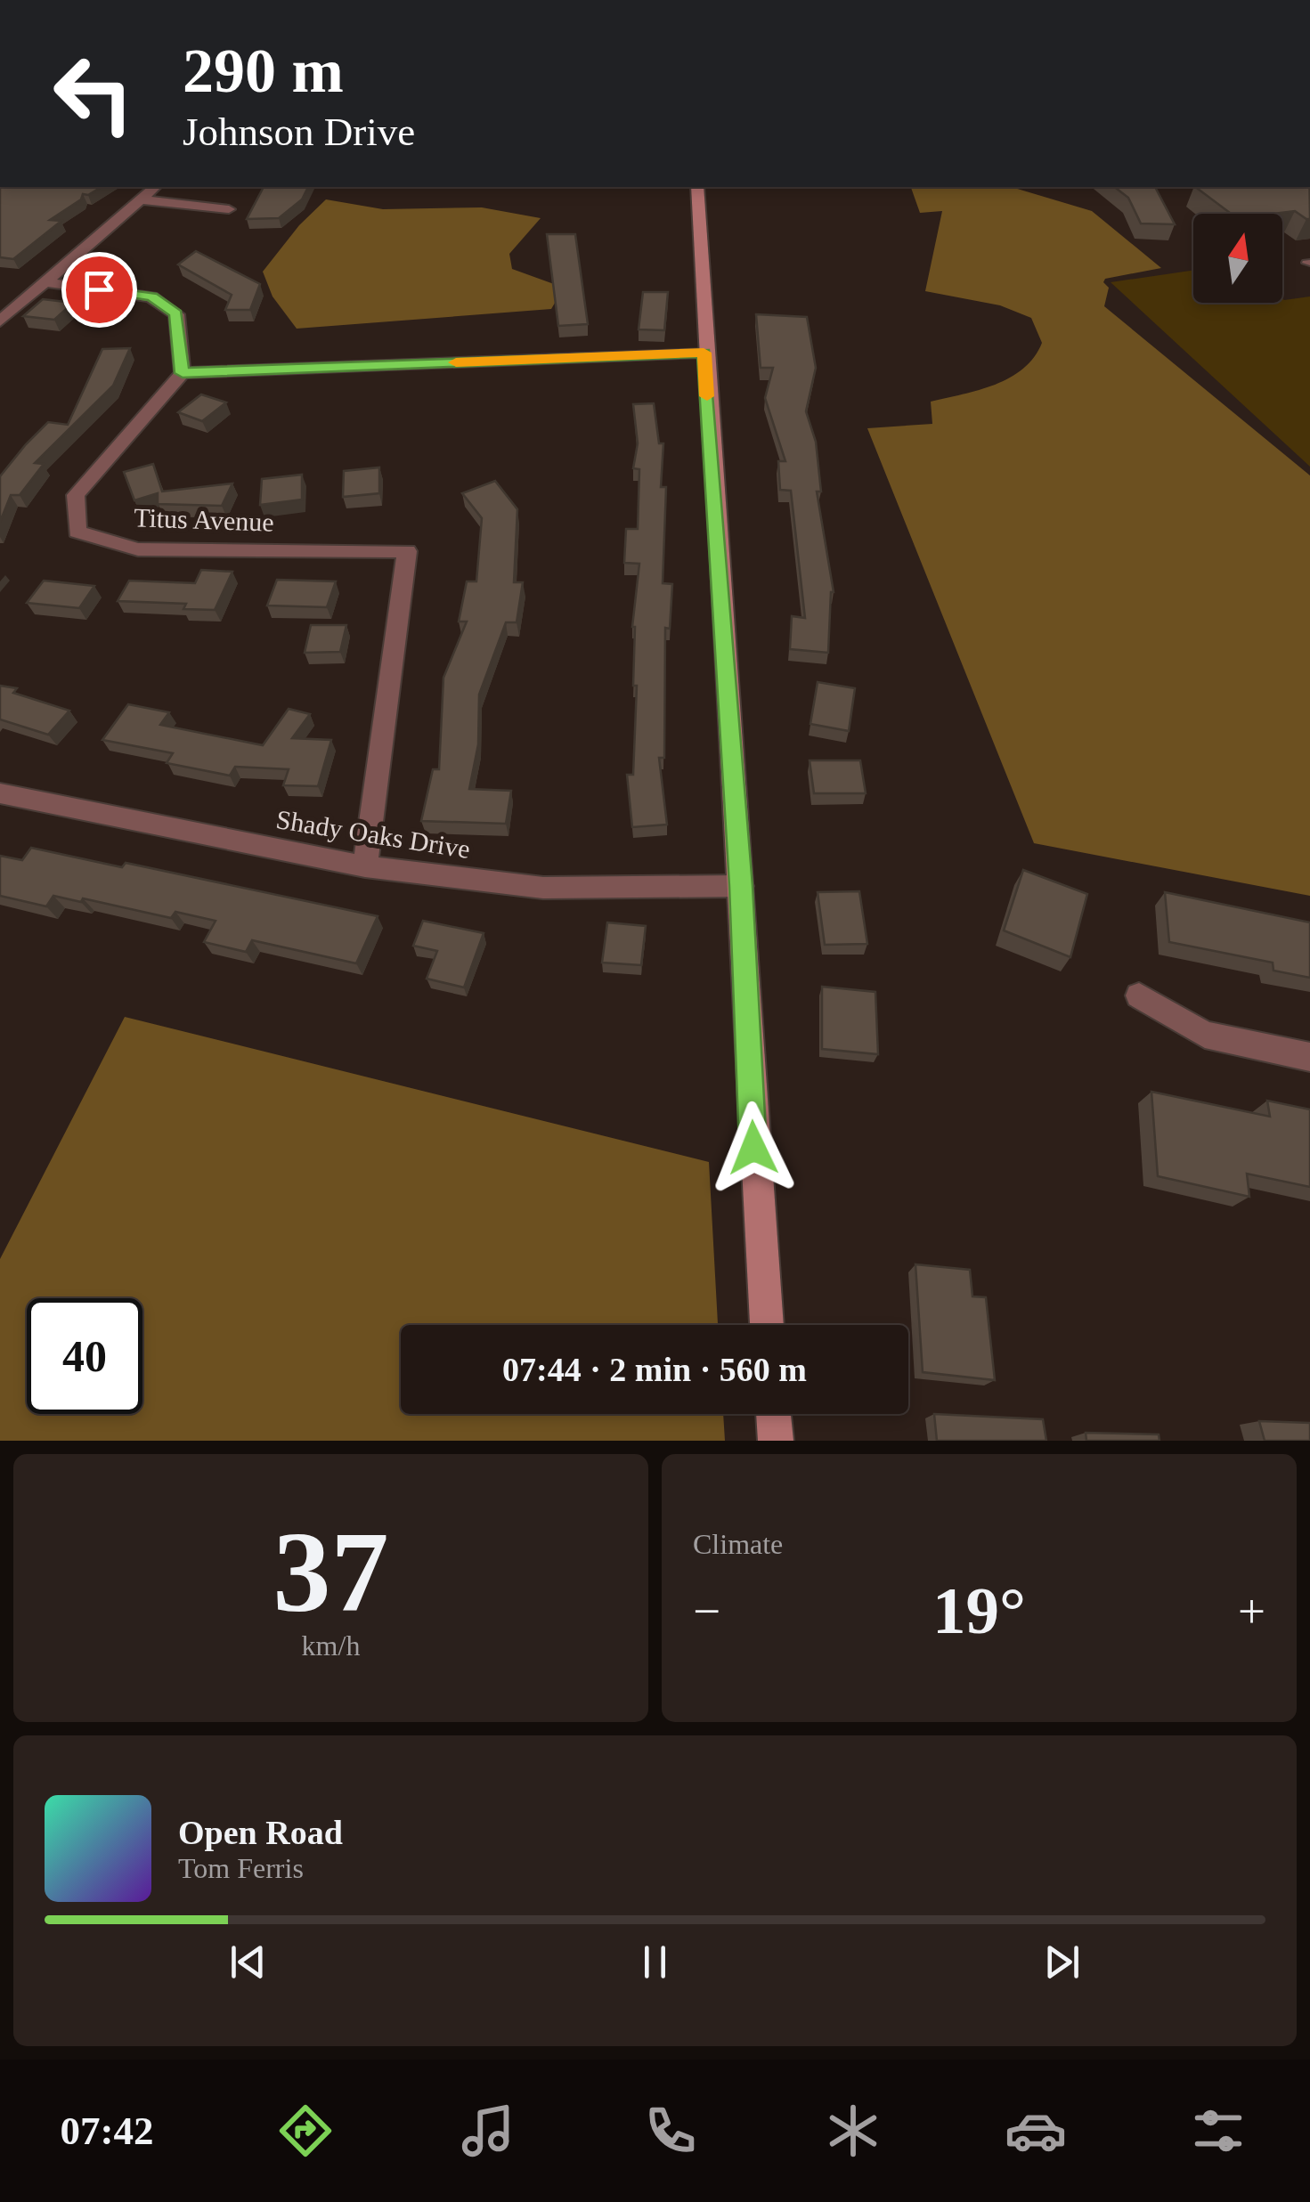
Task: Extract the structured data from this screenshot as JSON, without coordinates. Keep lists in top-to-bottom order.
{
  "streets": {
    "street": ["Titus Avenue", "Shady Oaks Drive"]
  },
  "crossings": [
    ["Titus Avenue", "Shady Oaks Drive"]
  ],
  "north": "top",
  "page": {
    "turn": ["290 m", "Johnson Drive"],
    "limit": "40",
    "trip": "07:44 · 2 min · 560 m",
    "tile": [
      ["37", "km/h"],
      "Climate"
    ],
    "heat": ["−", "19°", "+"],
    "song": ["Open Road", "Tom Ferris"],
    "tabs": "07:42"
  }
}
